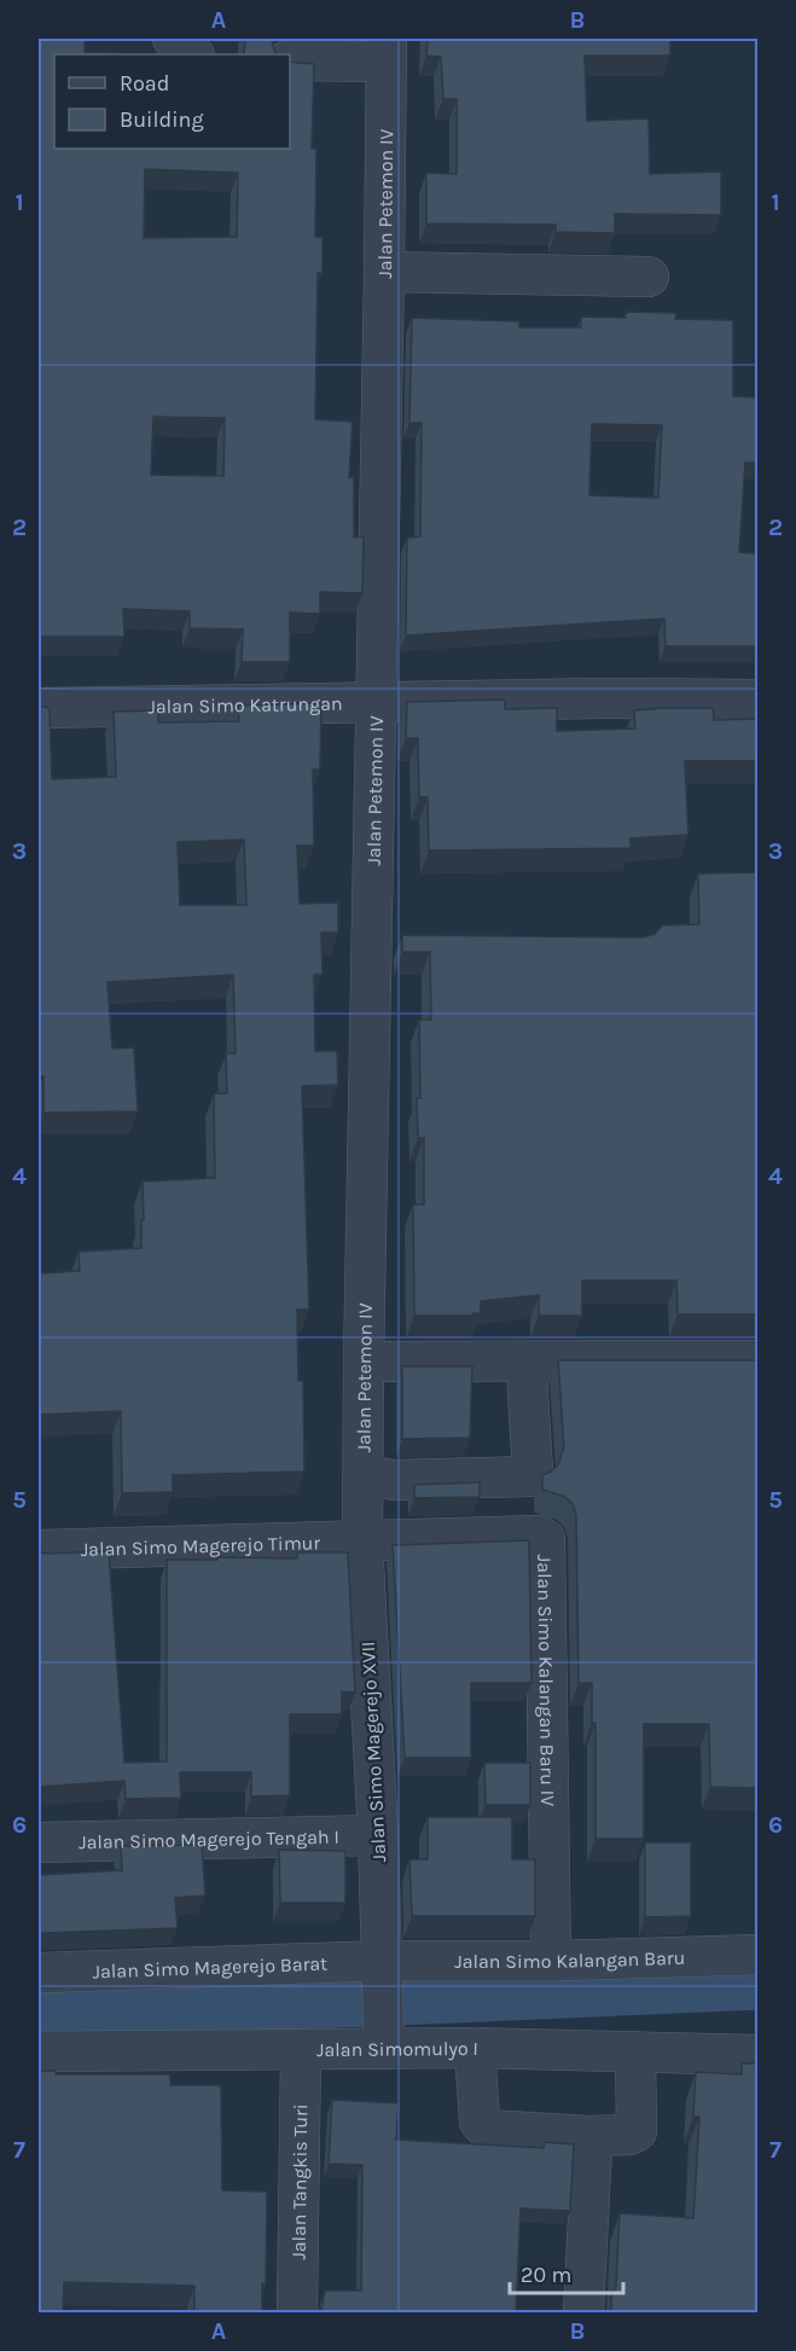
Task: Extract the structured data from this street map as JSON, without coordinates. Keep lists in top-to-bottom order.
{
  "streets": {
    "street": [
      "Jalan Petemon IV",
      "Jalan Simo Katrungan",
      "Jalan Simo Magerejo Timur",
      "Jalan Simo Kalangan Baru IV",
      "Jalan Simo Magerejo XVII",
      "Jalan Simo Magerejo Tengah I",
      "Jalan Simo Kalangan Baru",
      "Jalan Simo Magerejo Barat",
      "Jalan Simomulyo I",
      "Jalan Tangkis Turi"
    ]
  },
  "crossings": [
    ["Jalan Petemon IV", "Jalan Simo Katrungan"],
    ["Jalan Petemon IV", "Jalan Simo Magerejo Timur"],
    ["Jalan Petemon IV", "Jalan Simo Kalangan Baru IV"],
    ["Jalan Petemon IV", "Jalan Simo Magerejo XVII"],
    ["Jalan Simo Magerejo Timur", "Jalan Simo Kalangan Baru IV"],
    ["Jalan Simo Magerejo Timur", "Jalan Simo Magerejo XVII"],
    ["Jalan Simo Kalangan Baru IV", "Jalan Simo Magerejo XVII"],
    ["Jalan Simo Kalangan Baru IV", "Jalan Simo Kalangan Baru"],
    ["Jalan Simo Magerejo XVII", "Jalan Simo Magerejo Tengah I"],
    ["Jalan Simo Magerejo XVII", "Jalan Simo Kalangan Baru"],
    ["Jalan Simo Magerejo XVII", "Jalan Simo Magerejo Barat"],
    ["Jalan Simo Magerejo XVII", "Jalan Simomulyo I"],
    ["Jalan Simo Kalangan Baru", "Jalan Simo Magerejo Barat"],
    ["Jalan Simomulyo I", "Jalan Tangkis Turi"]
  ],
  "legend": ["Road", "Building"],
  "scale_bar": "20 m",
  "grid": {
    "columns": ["A", "B"],
    "rows": [
      "1",
      "2",
      "3",
      "4",
      "5",
      "6",
      "7"
    ]
  }
}
